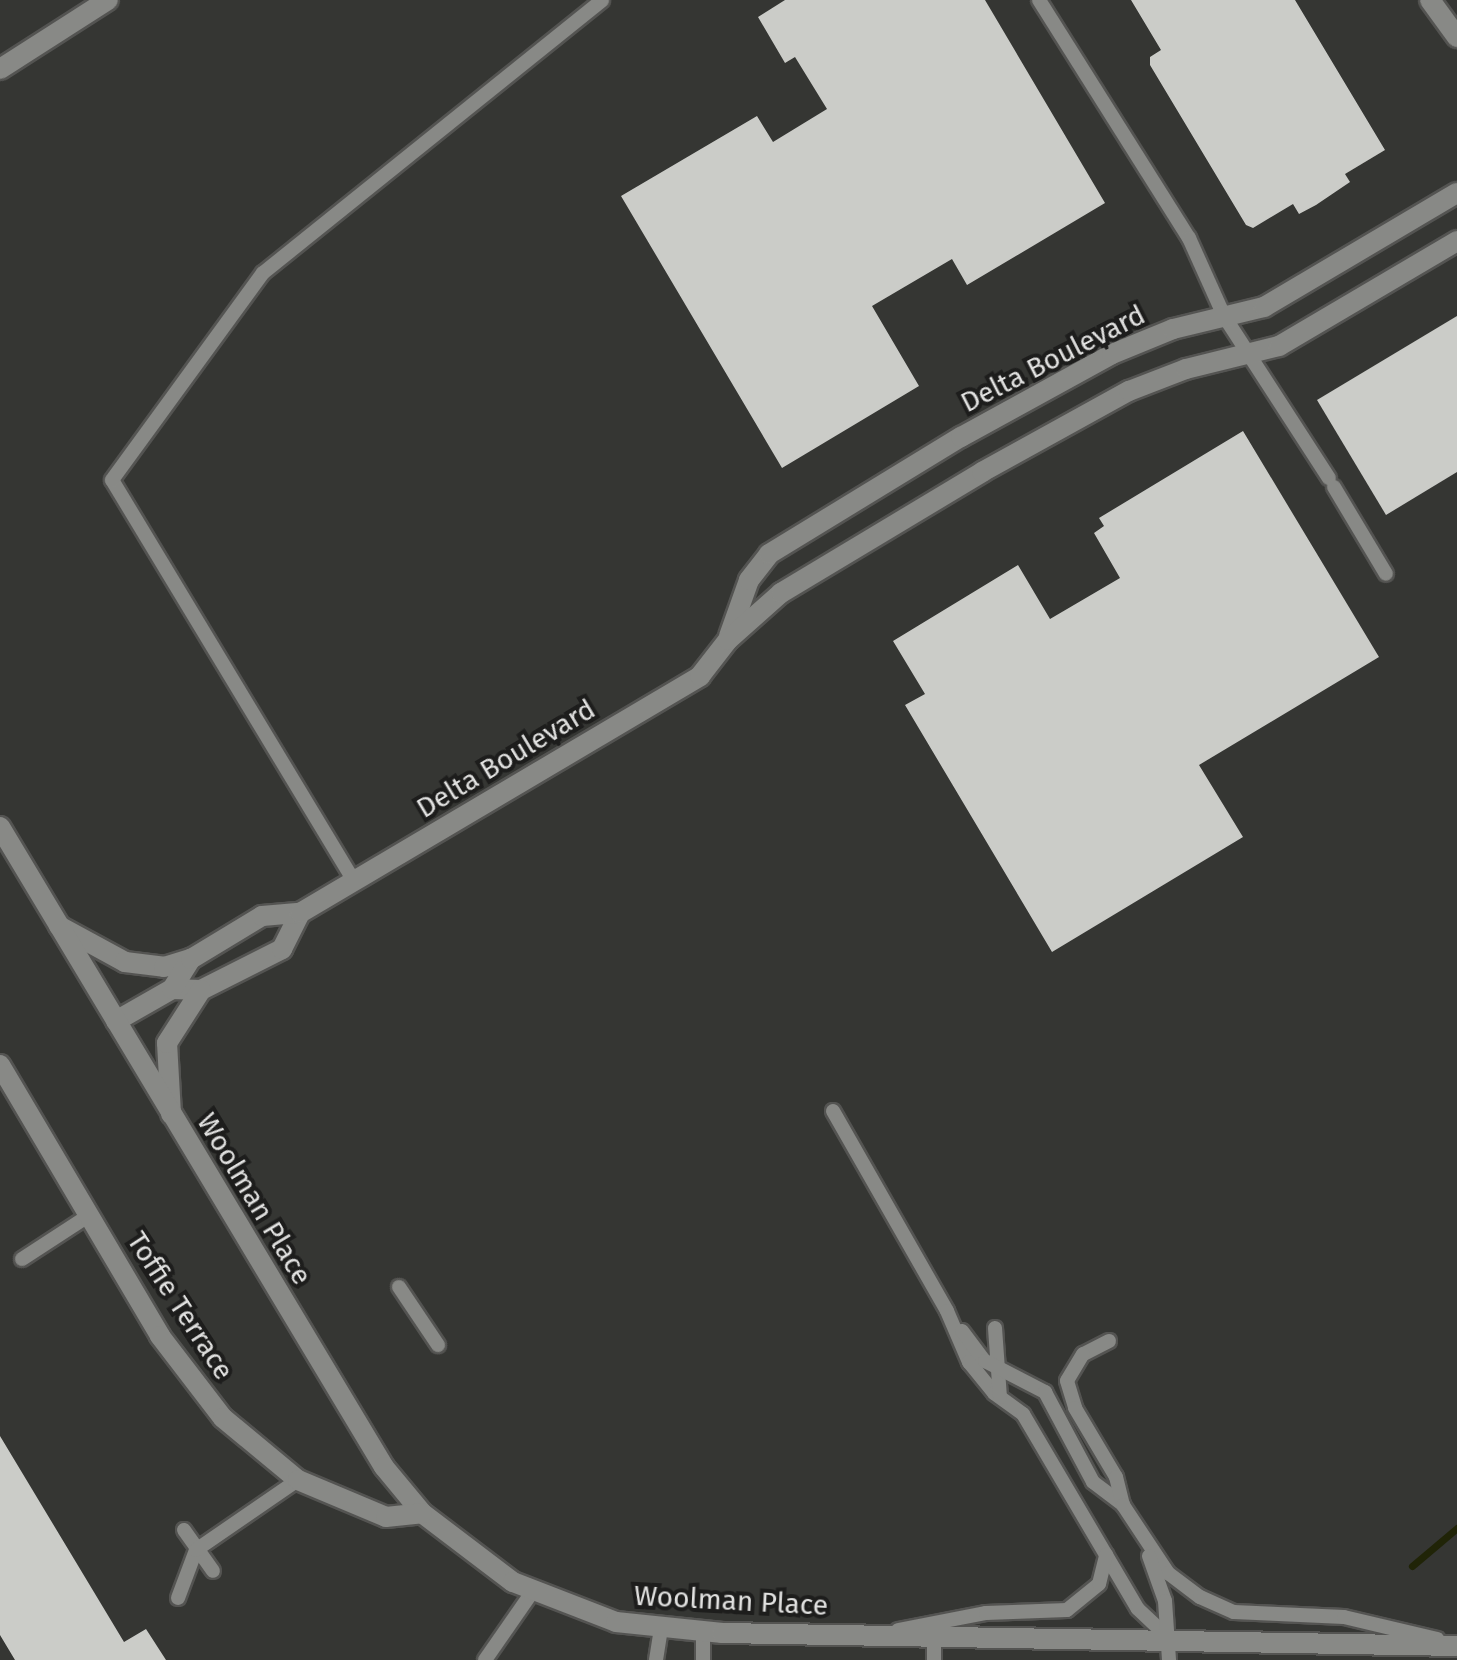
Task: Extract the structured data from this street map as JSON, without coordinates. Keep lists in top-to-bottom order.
{
  "streets": {
    "street": ["Delta Boulevard", "Woolman Place", "Toffie Terrace"]
  },
  "crossings": [
    ["Delta Boulevard", "Woolman Place"],
    ["Woolman Place", "Toffie Terrace"]
  ]
}
